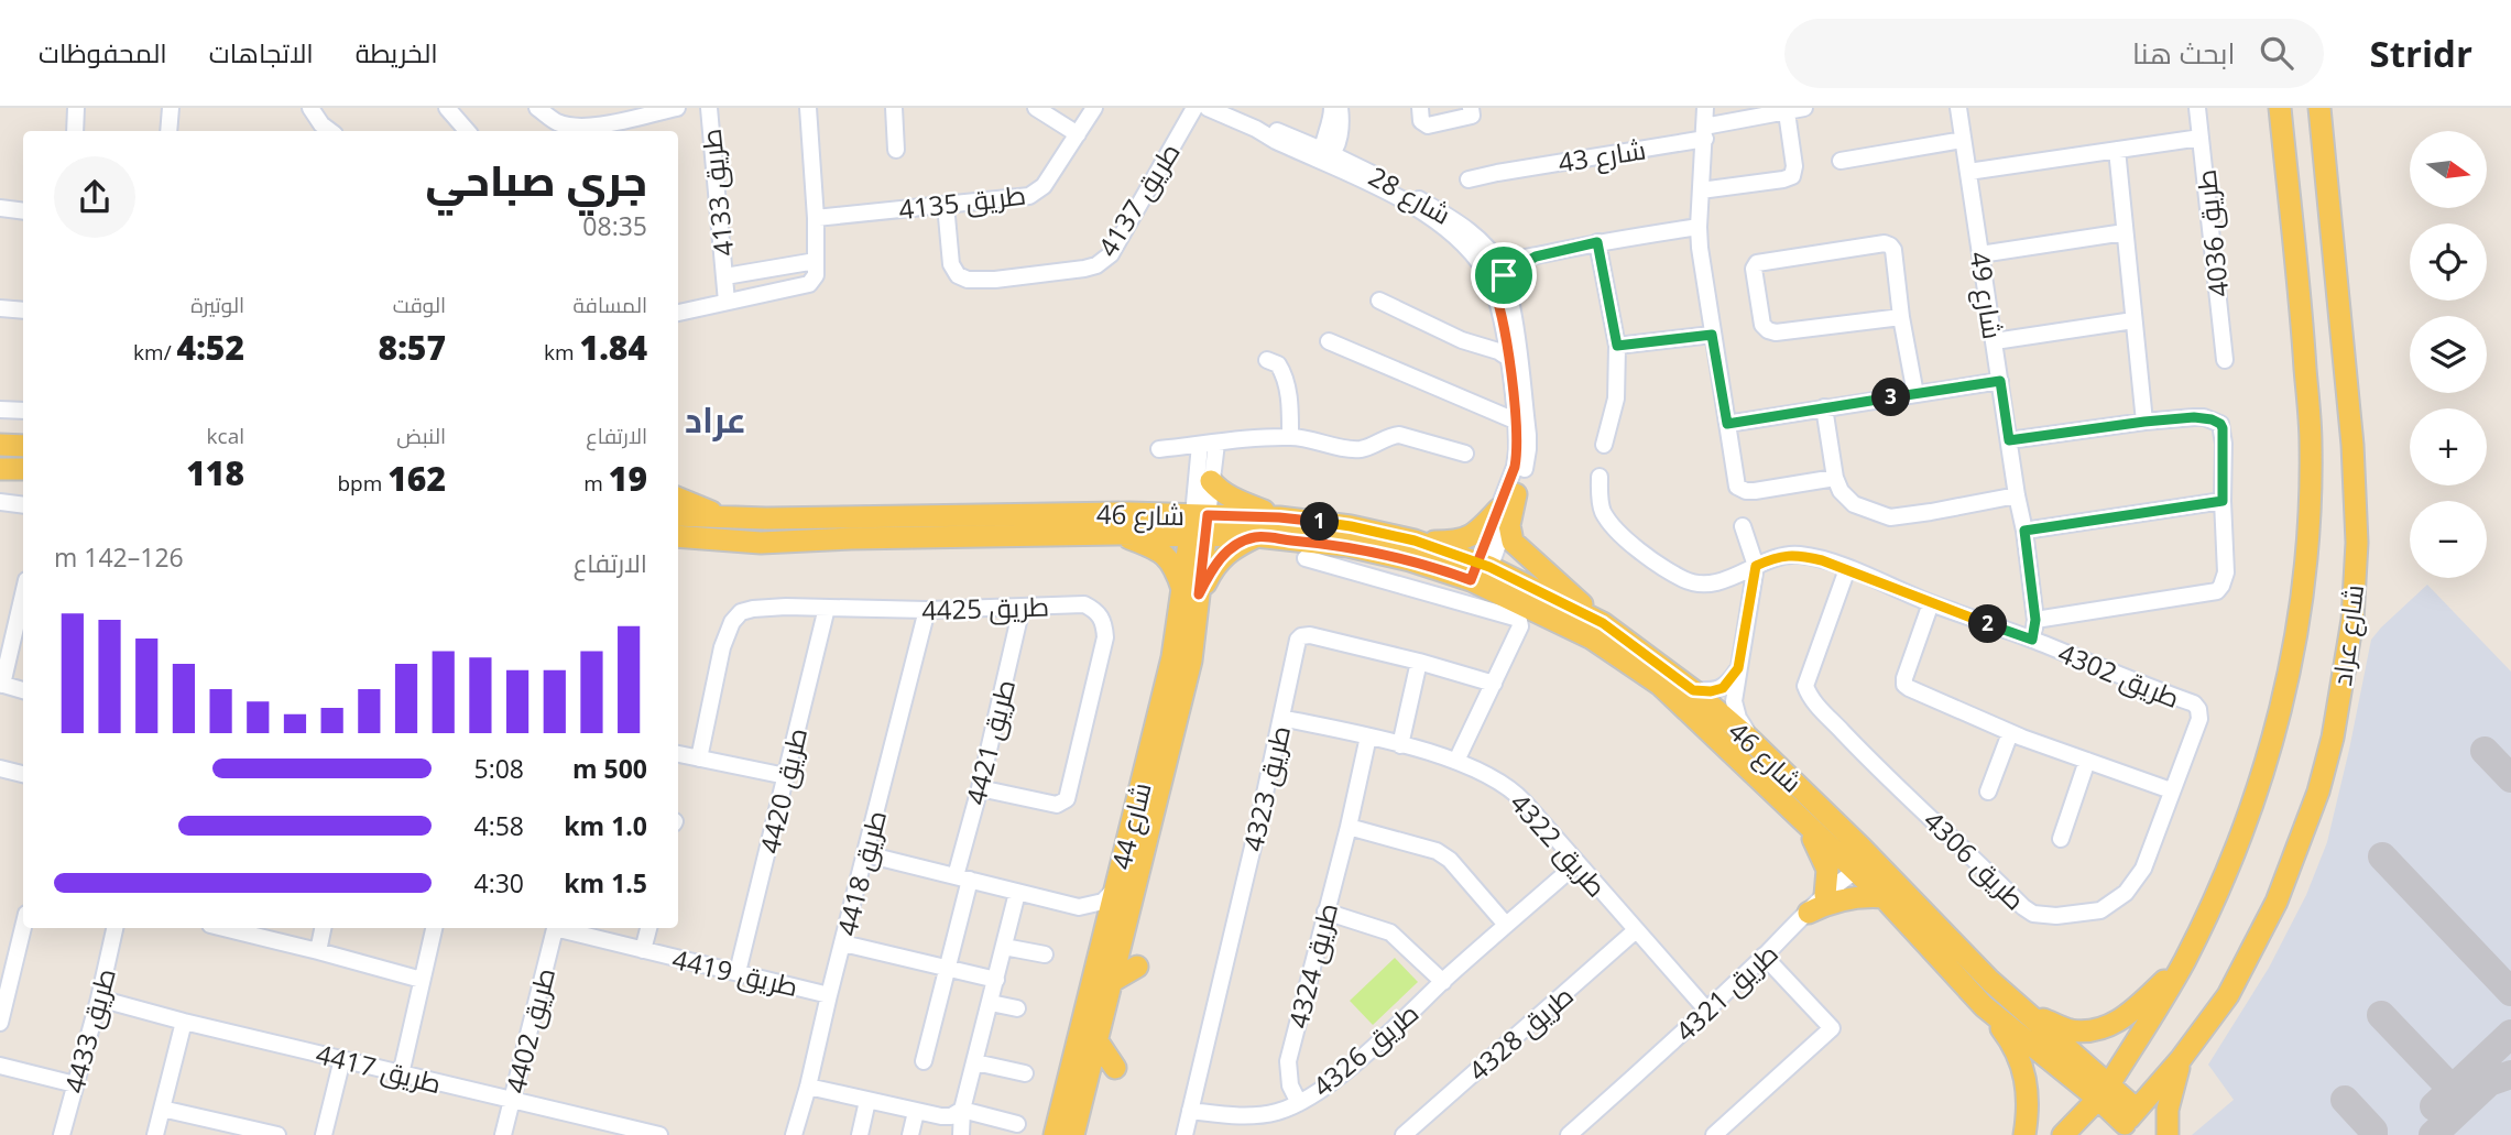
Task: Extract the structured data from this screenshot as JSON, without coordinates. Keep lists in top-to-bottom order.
{
  "streets": {
    "main road": ["شارع 46", "شارع عراد", "شارع 44"],
    "street": [
      "شارع 43",
      "طريق 4133",
      "شارع 28",
      "طريق 4137",
      "طريق 4135",
      "طريق 4036",
      "شارع 49",
      "طريق 4425",
      "طريق 4302",
      "طريق 4421",
      "طريق 4323",
      "طريق 4420",
      "طريق 4322",
      "طريق 4306",
      "طريق 4418",
      "طريق 4324",
      "طريق 4419",
      "طريق 4321",
      "طريق 4433",
      "طريق 4402",
      "طريق 4328",
      "طريق 4326",
      "طريق 4417"
    ]
  },
  "crossings": [
    ["شارع 28", "شارع 46"],
    ["طريق 4137", "طريق 4135"],
    ["شارع 49", "طريق 4302"],
    ["شارع 46", "شارع عراد"],
    ["شارع 46", "شارع 44"],
    ["شارع 46", "طريق 4321"],
    ["طريق 4425", "طريق 4421"],
    ["طريق 4425", "طريق 4420"],
    ["طريق 4425", "طريق 4418"],
    ["طريق 4302", "طريق 4306"],
    ["طريق 4323", "طريق 4322"],
    ["طريق 4323", "طريق 4326"],
    ["طريق 4420", "طريق 4419"],
    ["طريق 4322", "طريق 4324"],
    ["طريق 4322", "طريق 4321"],
    ["طريق 4322", "طريق 4328"],
    ["طريق 4322", "طريق 4326"],
    ["طريق 4418", "طريق 4419"],
    ["طريق 4324", "طريق 4326"],
    ["طريق 4433", "طريق 4417"],
    ["طريق 4402", "طريق 4417"]
  ],
  "districts": ["عراد"],
  "north": "right",
  "page": {
    "header": "Stridr",
    "search": "ابحث هنا",
    "nav": ["الخريطة", "الاتجاهات", "المحفوظات"],
    "map_buttons": ["+", "−"],
    "heading": ["جري صباحي", "08:35"],
    "stats": [
      ["المسافة", "1.84 km"],
      ["الوقت", "8:57"],
      ["الوتيرة", "4:52 /km"],
      ["الارتفاع", "19 m"],
      ["النبض", "162 bpm"],
      ["kcal", "118"]
    ],
    "pins": ["3", "1", "2"],
    "chart": ["الارتفاع", "126–142 m"],
    "list": [
      {
        "name": "500 m",
        "note": "5:08"
      },
      {
        "name": "1.0 km",
        "note": "4:58"
      },
      {
        "name": "1.5 km",
        "note": "4:30"
      }
    ]
  }
}
